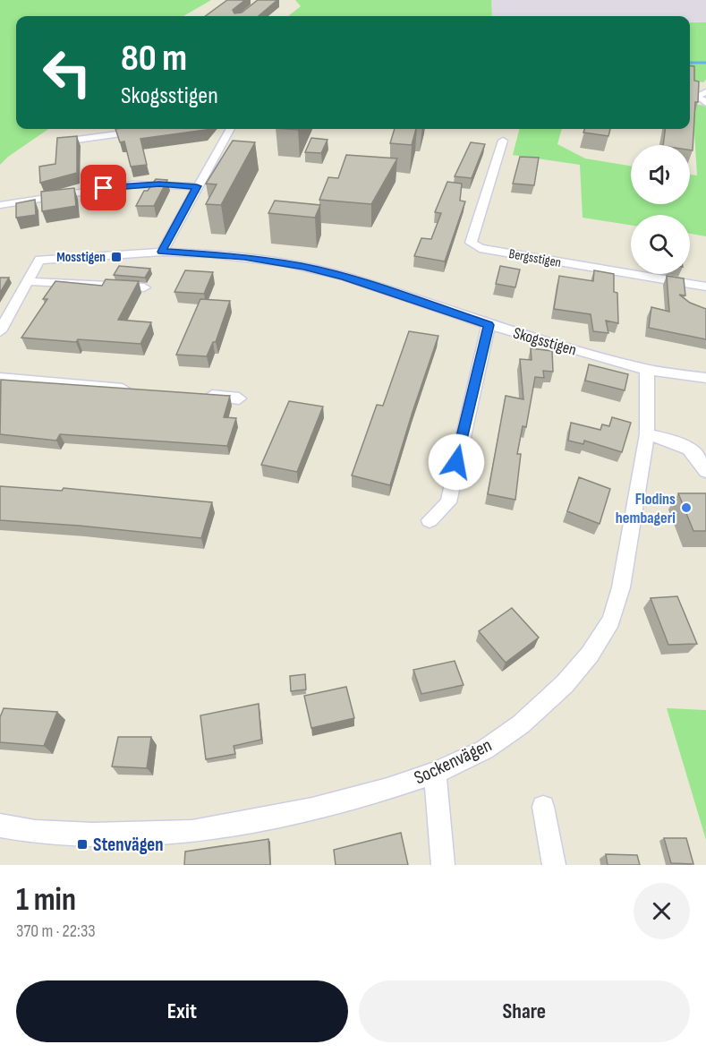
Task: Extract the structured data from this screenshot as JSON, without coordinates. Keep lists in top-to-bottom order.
{
  "streets": {
    "street": ["Bergsstigen", "Skogsstigen", "Sockenvägen"]
  },
  "crossings": [
    ["Skogsstigen", "Sockenvägen"]
  ],
  "places": {
    "transit": ["Mosstigen", "Stenvägen"],
    "other": ["Flodins hembageri"]
  },
  "page": {
    "turn": ["80 m", "Skogsstigen"],
    "heading": ["1 min", "370 m · 22:33"],
    "buttons": ["Exit", "Share"]
  }
}
